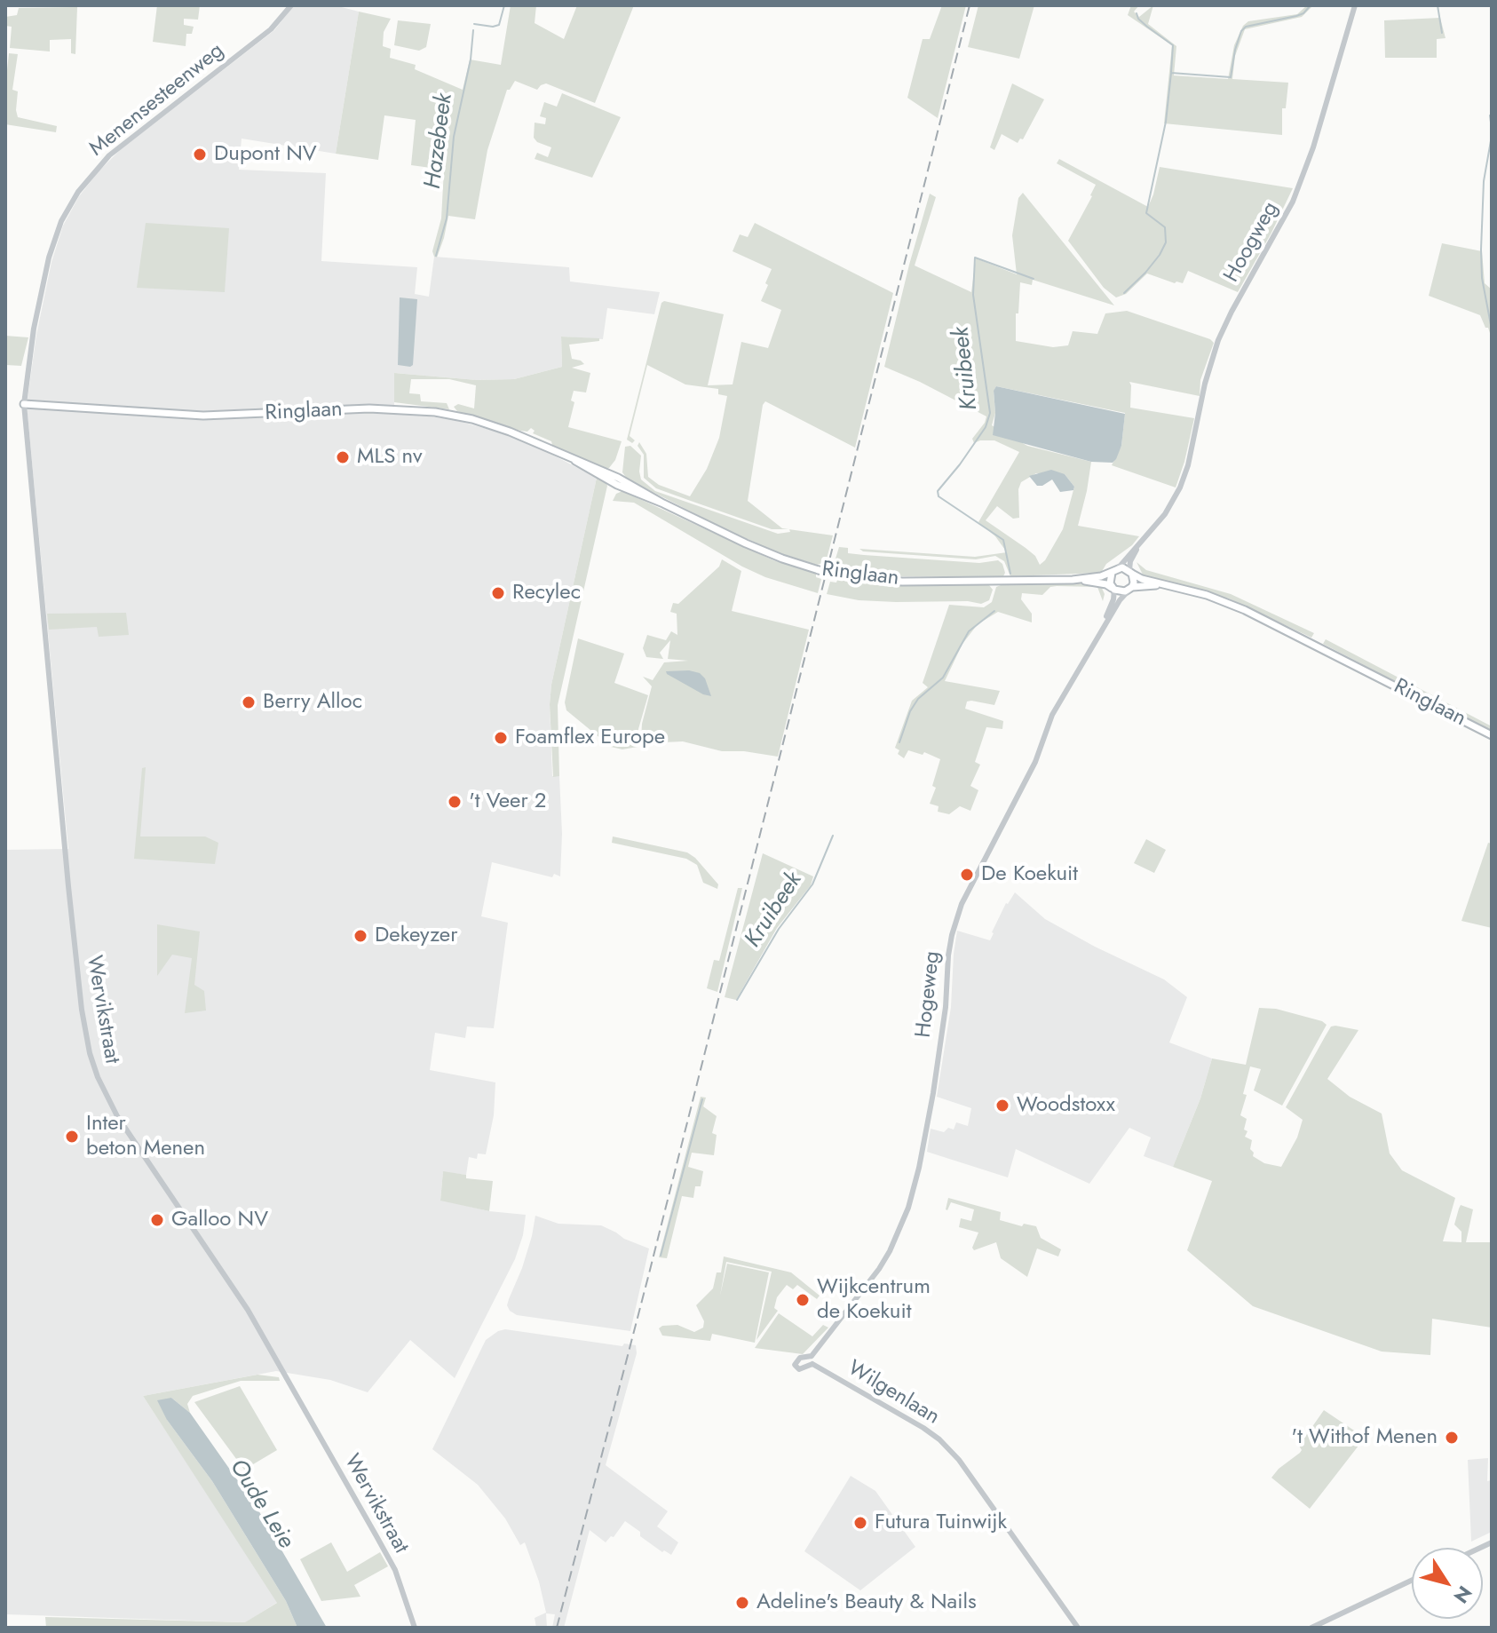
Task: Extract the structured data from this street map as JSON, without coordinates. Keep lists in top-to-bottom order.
{
  "streets": {
    "main road": ["Ringlaan"],
    "street": [
      "Menensesteenweg",
      "Hoogweg",
      "Hogeweg",
      "Wervikstraat",
      "Wilgenlaan"
    ]
  },
  "crossings": [
    ["Menensesteenweg", "Ringlaan"],
    ["Menensesteenweg", "Wervikstraat"],
    ["Ringlaan", "Hogeweg"],
    ["Ringlaan", "Wervikstraat"],
    ["Hogeweg", "Wilgenlaan"]
  ],
  "water": ["Hazebeek", "Kruibeek", "Oude Leie"],
  "places": [
    "Dupont NV",
    "MLS nv",
    "Recylec",
    "Berry Alloc",
    "Foamflex Europe",
    "'t Veer 2",
    "De Koekuit",
    "Dekeyzer",
    "Woodstoxx",
    "Inter beton Menen",
    "Galloo NV",
    "Wijkcentrum de Koekuit",
    "'t Withof Menen",
    "Futura Tuinwijk",
    "Adeline's Beauty & Nails"
  ],
  "north": "bottom right"
}
